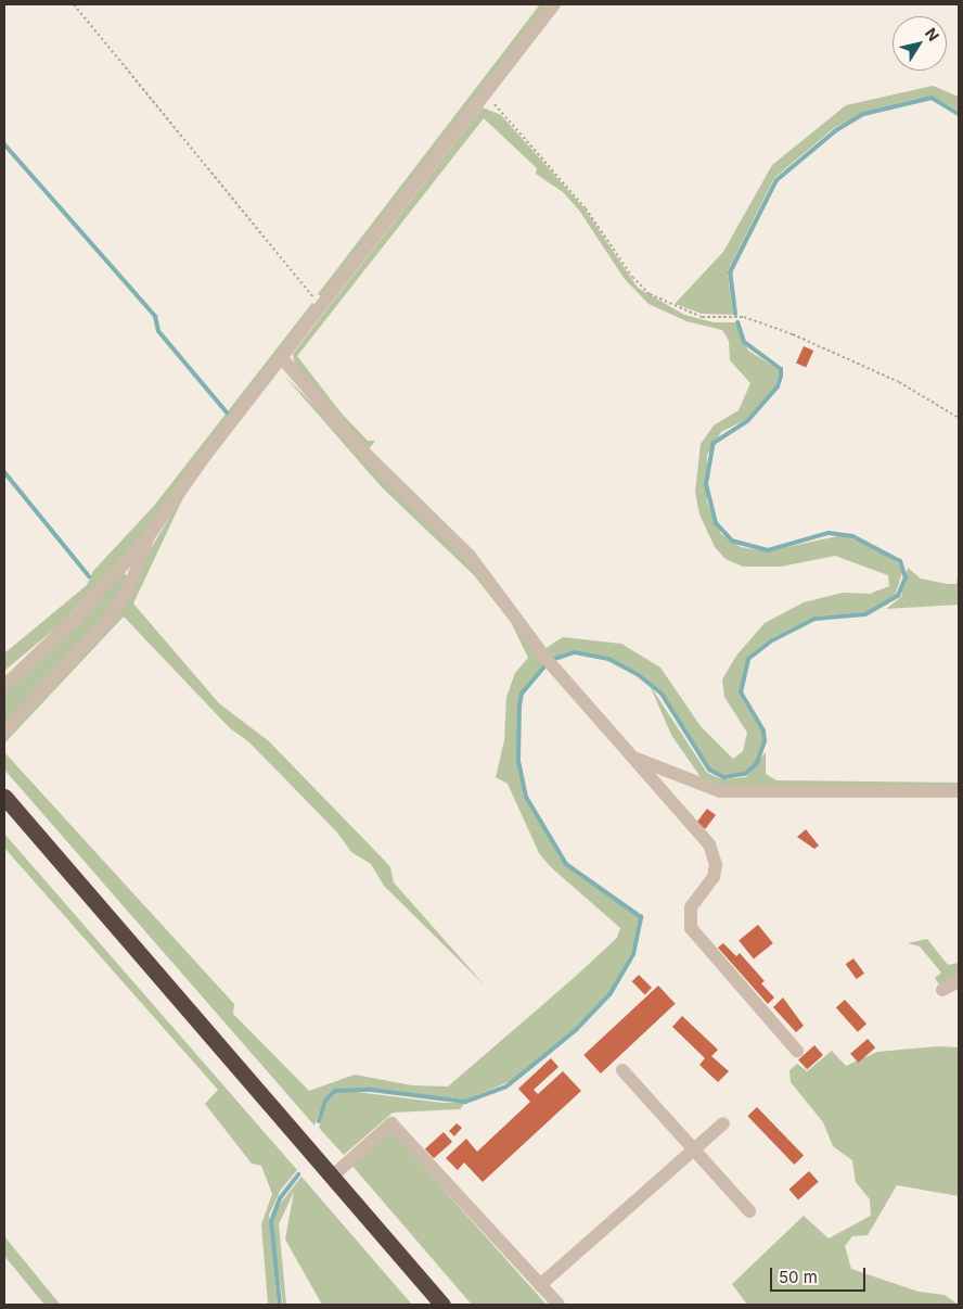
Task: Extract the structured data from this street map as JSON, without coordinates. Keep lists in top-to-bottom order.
{
  "scale_bar": "50 m",
  "north": "top right"
}
